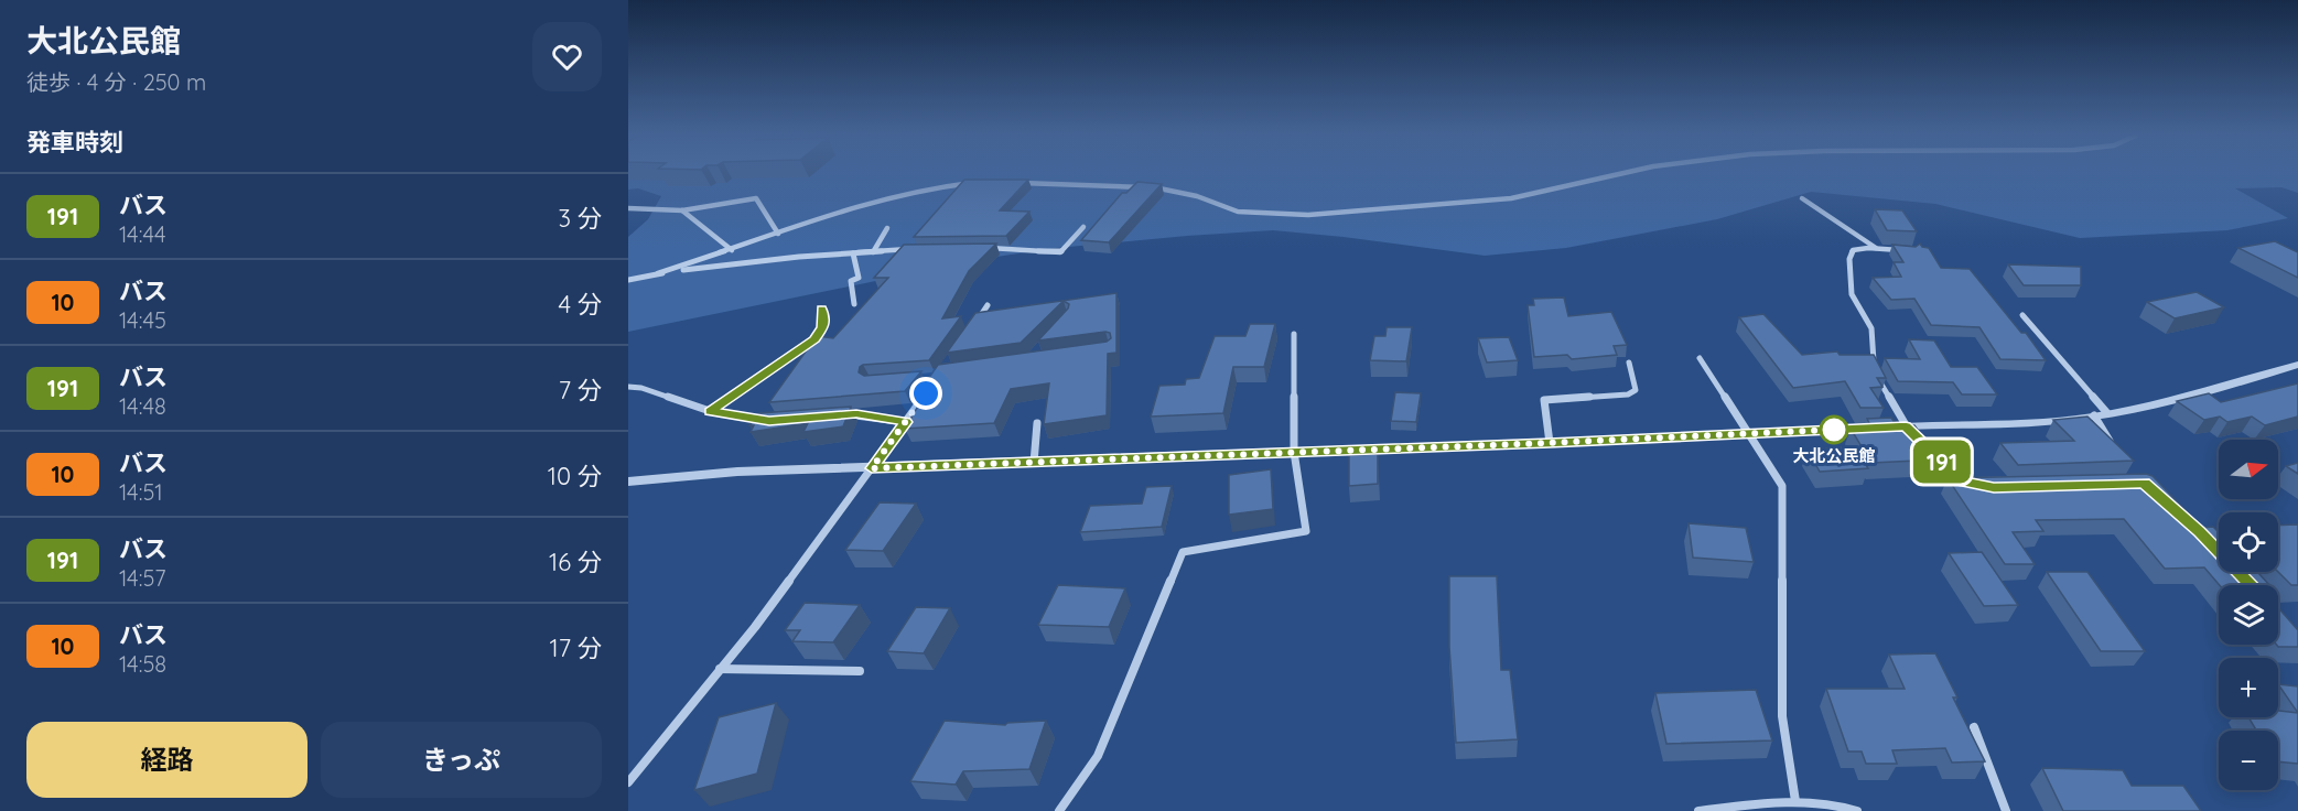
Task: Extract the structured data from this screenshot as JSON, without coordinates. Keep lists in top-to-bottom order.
{
  "places": ["大北公民館"],
  "lines": ["bus line 191"],
  "north": "right",
  "page": {
    "heading": [
      ["大北公民館", "徒歩 · 4 分 · 250 m"],
      "発車時刻"
    ],
    "on_map": "191",
    "list": [
      {
        "mark": "191",
        "name": "バス",
        "note": "14:44",
        "value": "3 分"
      },
      {
        "mark": "10",
        "name": "バス",
        "note": "14:45",
        "value": "4 分"
      },
      {
        "mark": "191",
        "name": "バス",
        "note": "14:48",
        "value": "7 分"
      },
      {
        "mark": "10",
        "name": "バス",
        "note": "14:51",
        "value": "10 分"
      },
      {
        "mark": "191",
        "name": "バス",
        "note": "14:57",
        "value": "16 分"
      },
      {
        "mark": "10",
        "name": "バス",
        "note": "14:58",
        "value": "17 分"
      }
    ],
    "map_buttons": ["+", "−"],
    "buttons": ["経路", "きっぷ"]
  }
}
